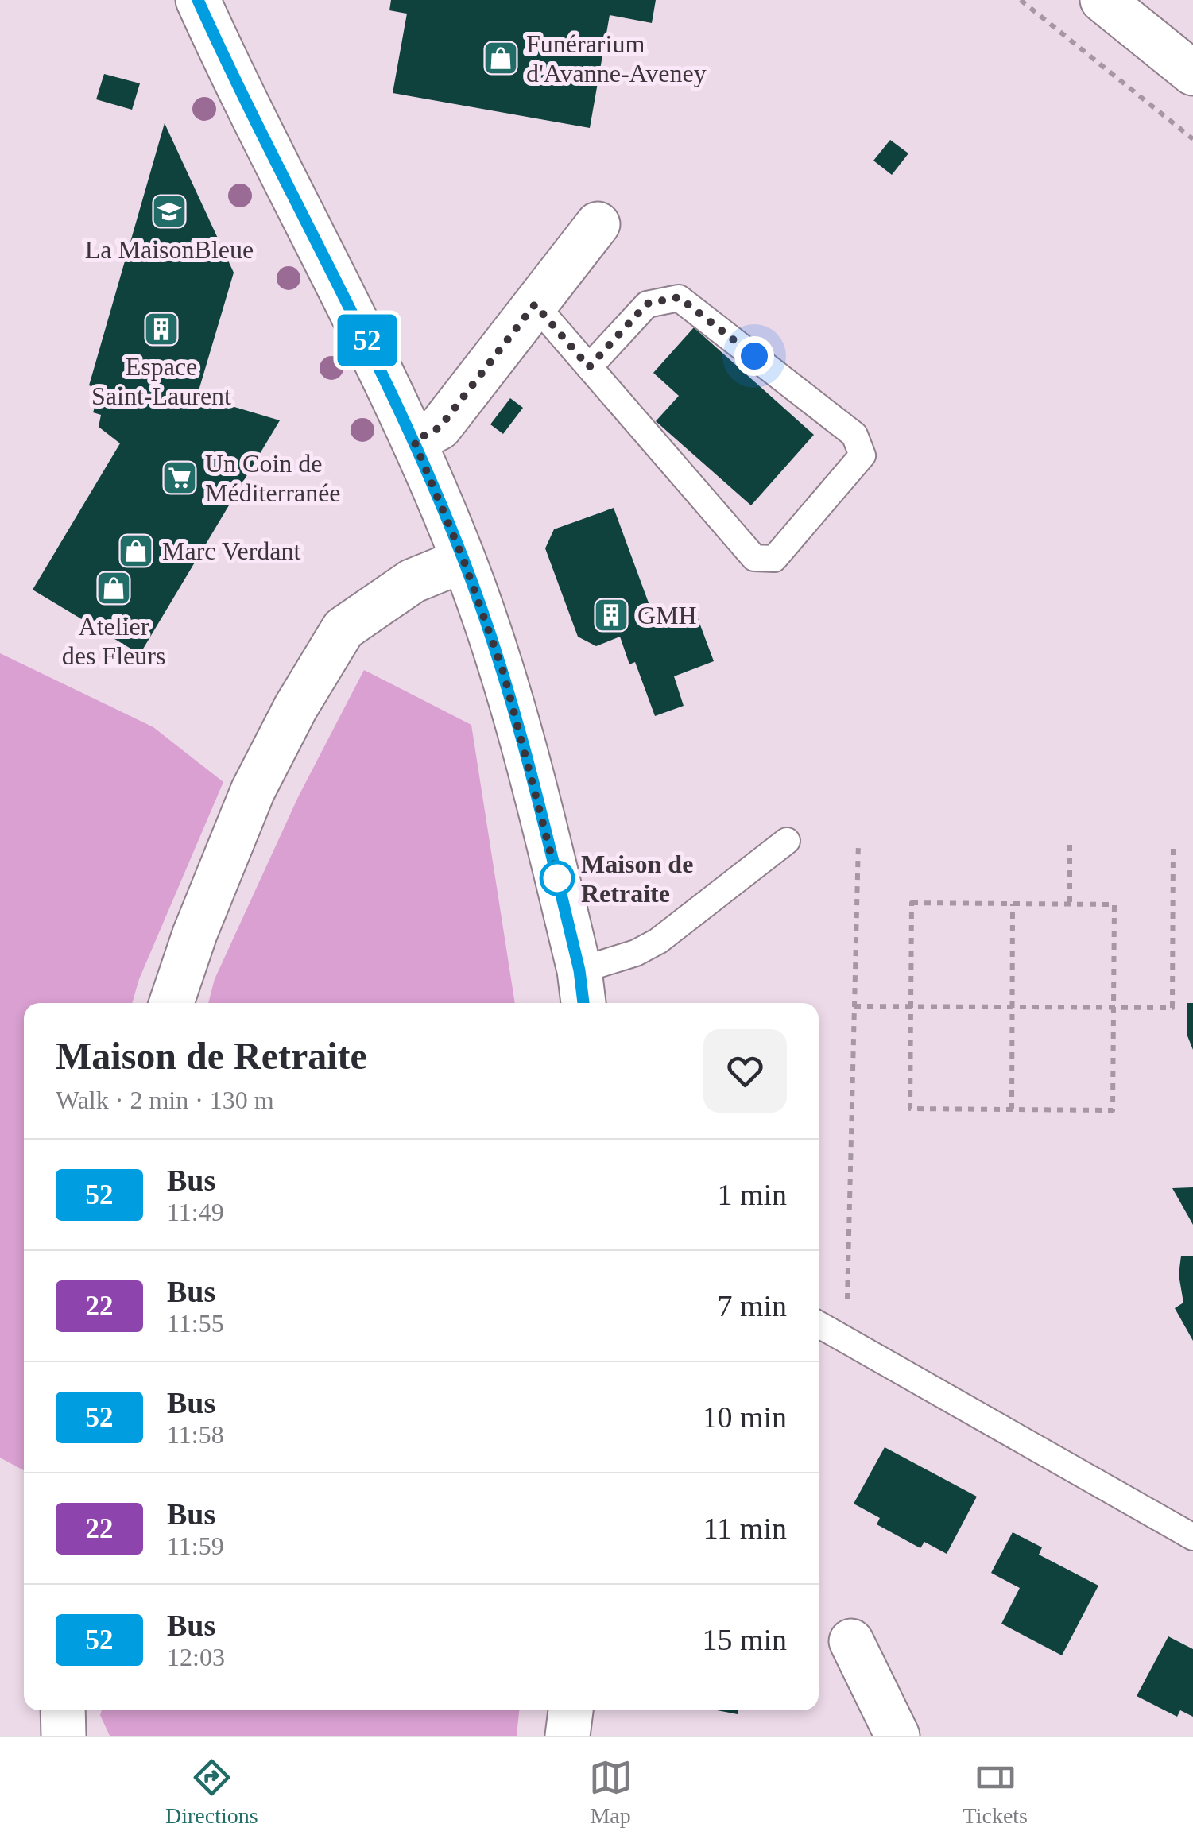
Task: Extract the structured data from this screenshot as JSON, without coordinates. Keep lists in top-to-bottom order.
{
  "places": {
    "shop": ["Funérarium d'Avanne-Aveney", "Marc Verdant", "Atelier des Fleurs"],
    "school or university": ["La MaisonBleue"],
    "building": ["Espace Saint-Laurent", "GMH"],
    "supermarket": ["Un Coin de Méditerranée"],
    "other": ["Maison de Retraite"]
  },
  "lines": ["bus line 52"],
  "page": {
    "on_map": "52",
    "heading": ["Maison de Retraite", "Walk · 2 min · 130 m"],
    "list": [
      {
        "mark": "52",
        "name": "Bus",
        "note": "11:49",
        "value": "1 min"
      },
      {
        "mark": "22",
        "name": "Bus",
        "note": "11:55",
        "value": "7 min"
      },
      {
        "mark": "52",
        "name": "Bus",
        "note": "11:58",
        "value": "10 min"
      },
      {
        "mark": "22",
        "name": "Bus",
        "note": "11:59",
        "value": "11 min"
      },
      {
        "mark": "52",
        "name": "Bus",
        "note": "12:03",
        "value": "15 min"
      }
    ],
    "tabs": ["Directions", "Map", "Tickets"]
  }
}
